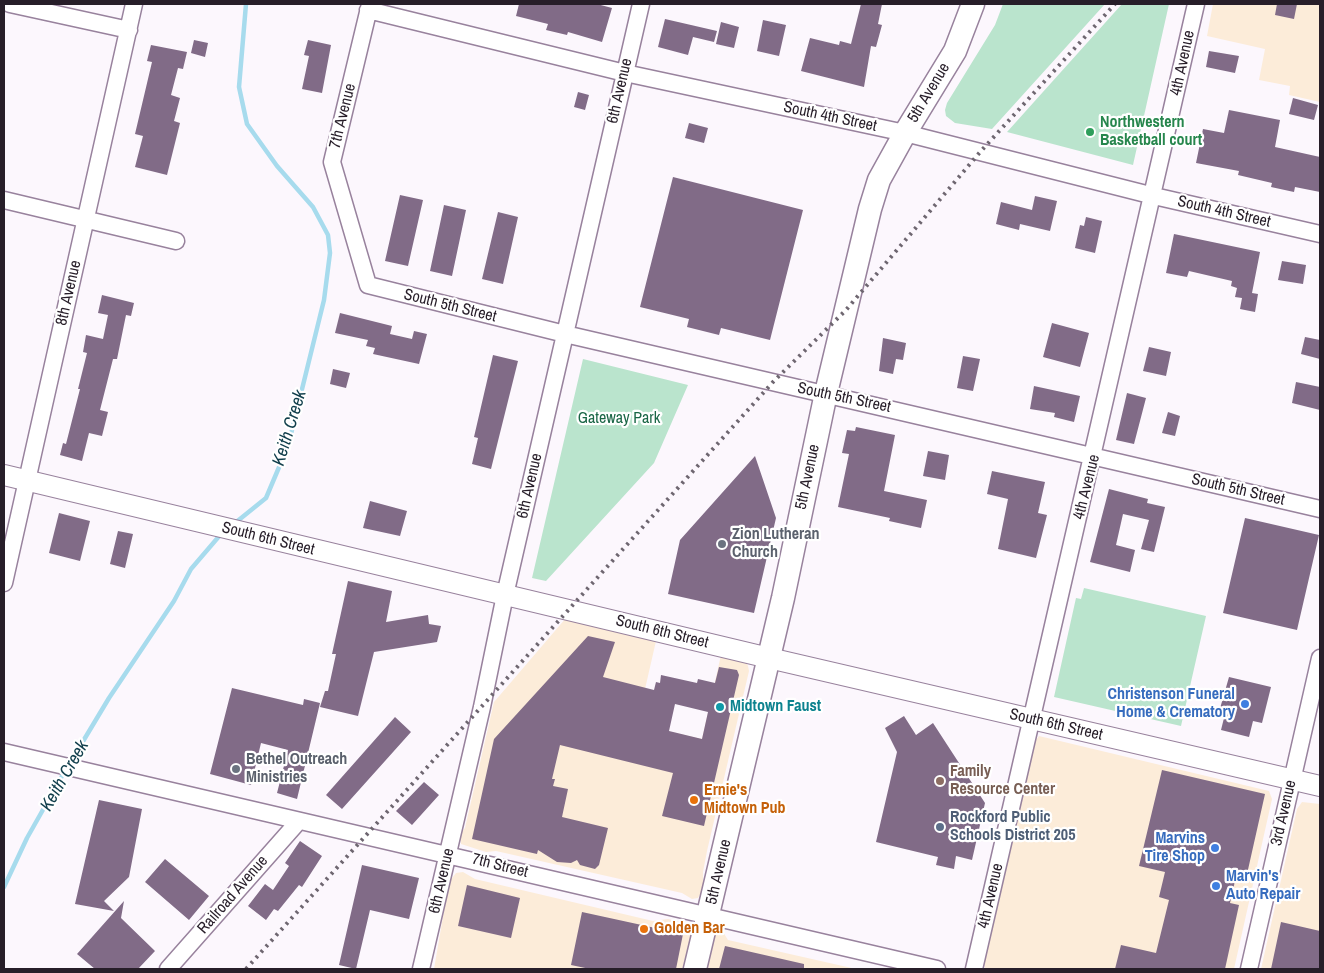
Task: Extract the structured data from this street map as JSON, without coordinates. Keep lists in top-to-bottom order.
{
  "streets": {
    "main road": ["5th Avenue"],
    "street": [
      "4th Avenue",
      "6th Avenue",
      "7th Avenue",
      "South 4th Street",
      "8th Avenue",
      "South 5th Street",
      "South 6th Street",
      "3rd Avenue",
      "7th Street",
      "Railroad Avenue"
    ]
  },
  "crossings": [
    ["4th Avenue", "South 4th Street"],
    ["4th Avenue", "South 5th Street"],
    ["4th Avenue", "South 6th Street"],
    ["6th Avenue", "South 4th Street"],
    ["6th Avenue", "South 5th Street"],
    ["6th Avenue", "South 6th Street"],
    ["6th Avenue", "7th Street"],
    ["5th Avenue", "South 4th Street"],
    ["5th Avenue", "South 5th Street"],
    ["5th Avenue", "South 6th Street"],
    ["5th Avenue", "7th Street"],
    ["7th Avenue", "South 4th Street"],
    ["7th Avenue", "South 5th Street"],
    ["8th Avenue", "South 6th Street"],
    ["South 6th Street", "3rd Avenue"],
    ["7th Street", "Railroad Avenue"]
  ],
  "water": ["Keith Creek"],
  "parks": ["Gateway Park"],
  "places": [
    "Northwestern Basketball court",
    "Zion Lutheran Church",
    "Christenson Funeral Home & Crematory",
    "Midtown Faust",
    "Bethel Outreach Ministries",
    "Family Resource Center",
    "Ernie's Midtown Pub",
    "Rockford Public Schools District 205",
    "Marvins Tire Shop",
    "Marvin's Auto Repair",
    "Golden Bar"
  ]
}
